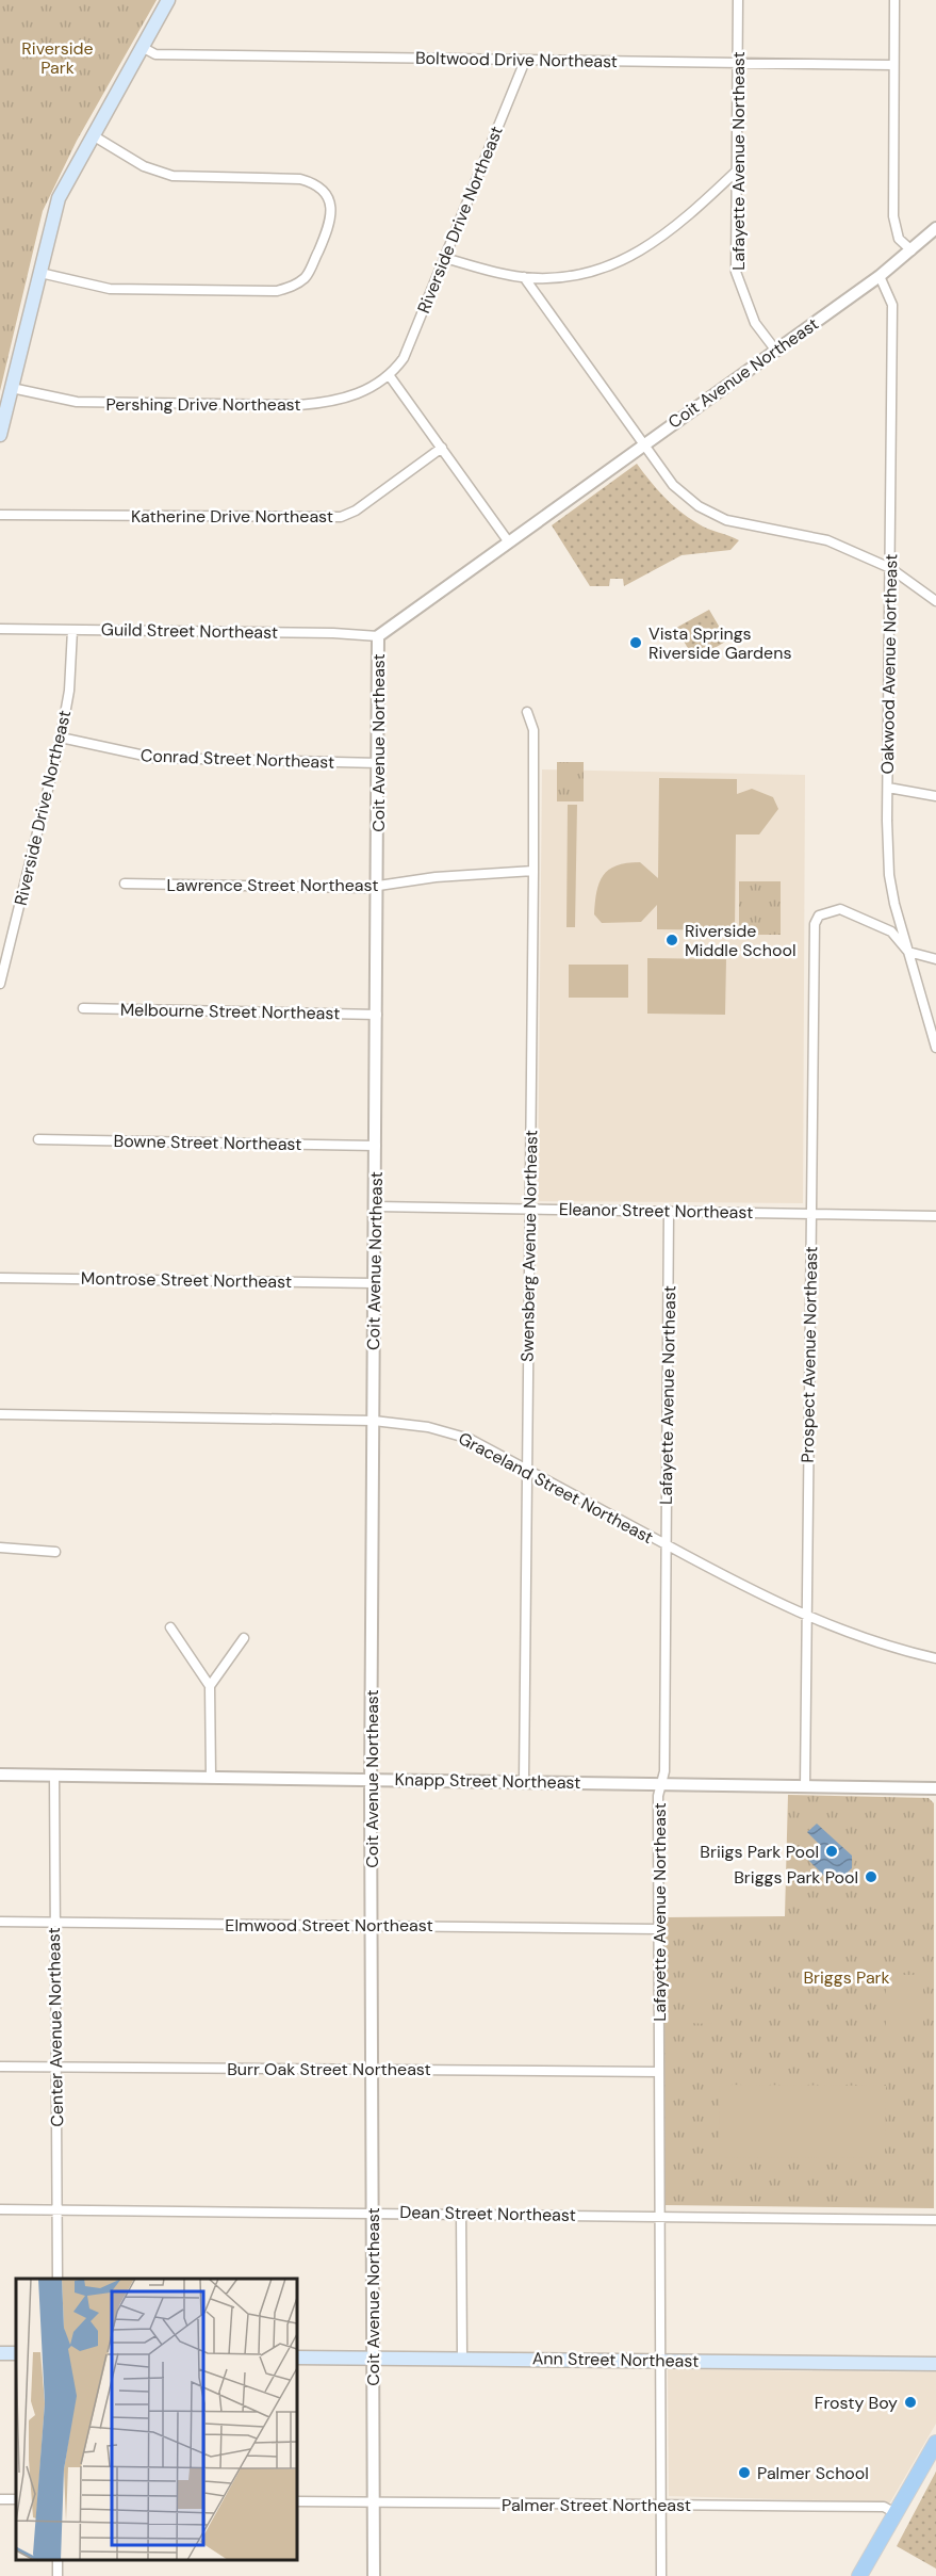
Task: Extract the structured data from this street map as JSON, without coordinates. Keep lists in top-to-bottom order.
{
  "streets": {
    "main road": ["Ann Street Northeast"],
    "street": [
      "Boltwood Drive Northeast",
      "Lafayette Avenue Northeast",
      "Riverside Drive Northeast",
      "Coit Avenue Northeast",
      "Pershing Drive Northeast",
      "Katherine Drive Northeast",
      "Guild Street Northeast",
      "Oakwood Avenue Northeast",
      "Conrad Street Northeast",
      "Lawrence Street Northeast",
      "Melbourne Street Northeast",
      "Bowne Street Northeast",
      "Eleanor Street Northeast",
      "Swensberg Avenue Northeast",
      "Montrose Street Northeast",
      "Prospect Avenue Northeast",
      "Graceland Street Northeast",
      "Knapp Street Northeast",
      "Elmwood Street Northeast",
      "Center Avenue Northeast",
      "Burr Oak Street Northeast",
      "Dean Street Northeast",
      "Palmer Street Northeast"
    ]
  },
  "crossings": [
    ["Boltwood Drive Northeast", "Lafayette Avenue Northeast"],
    ["Boltwood Drive Northeast", "Riverside Drive Northeast"],
    ["Lafayette Avenue Northeast", "Coit Avenue Northeast"],
    ["Lafayette Avenue Northeast", "Eleanor Street Northeast"],
    ["Lafayette Avenue Northeast", "Graceland Street Northeast"],
    ["Lafayette Avenue Northeast", "Knapp Street Northeast"],
    ["Lafayette Avenue Northeast", "Elmwood Street Northeast"],
    ["Lafayette Avenue Northeast", "Burr Oak Street Northeast"],
    ["Lafayette Avenue Northeast", "Dean Street Northeast"],
    ["Lafayette Avenue Northeast", "Ann Street Northeast"],
    ["Lafayette Avenue Northeast", "Palmer Street Northeast"],
    ["Riverside Drive Northeast", "Pershing Drive Northeast"],
    ["Riverside Drive Northeast", "Guild Street Northeast"],
    ["Riverside Drive Northeast", "Conrad Street Northeast"],
    ["Coit Avenue Northeast", "Guild Street Northeast"],
    ["Coit Avenue Northeast", "Oakwood Avenue Northeast"],
    ["Coit Avenue Northeast", "Conrad Street Northeast"],
    ["Coit Avenue Northeast", "Lawrence Street Northeast"],
    ["Coit Avenue Northeast", "Melbourne Street Northeast"],
    ["Coit Avenue Northeast", "Bowne Street Northeast"],
    ["Coit Avenue Northeast", "Eleanor Street Northeast"],
    ["Coit Avenue Northeast", "Montrose Street Northeast"],
    ["Coit Avenue Northeast", "Graceland Street Northeast"],
    ["Coit Avenue Northeast", "Knapp Street Northeast"],
    ["Coit Avenue Northeast", "Elmwood Street Northeast"],
    ["Coit Avenue Northeast", "Burr Oak Street Northeast"],
    ["Coit Avenue Northeast", "Dean Street Northeast"],
    ["Coit Avenue Northeast", "Ann Street Northeast"],
    ["Coit Avenue Northeast", "Palmer Street Northeast"],
    ["Oakwood Avenue Northeast", "Prospect Avenue Northeast"],
    ["Lawrence Street Northeast", "Swensberg Avenue Northeast"],
    ["Eleanor Street Northeast", "Swensberg Avenue Northeast"],
    ["Eleanor Street Northeast", "Prospect Avenue Northeast"],
    ["Swensberg Avenue Northeast", "Graceland Street Northeast"],
    ["Swensberg Avenue Northeast", "Knapp Street Northeast"],
    ["Prospect Avenue Northeast", "Graceland Street Northeast"],
    ["Prospect Avenue Northeast", "Knapp Street Northeast"],
    ["Knapp Street Northeast", "Center Avenue Northeast"],
    ["Elmwood Street Northeast", "Center Avenue Northeast"],
    ["Center Avenue Northeast", "Burr Oak Street Northeast"],
    ["Center Avenue Northeast", "Dean Street Northeast"]
  ],
  "parks": ["Riverside Park", "Briggs Park"],
  "places": [
    "Vista Springs Riverside Gardens",
    "Riverside Middle School",
    "Briigs Park Pool",
    "Briggs Park Pool",
    "Frosty Boy",
    "Palmer School"
  ]
}
